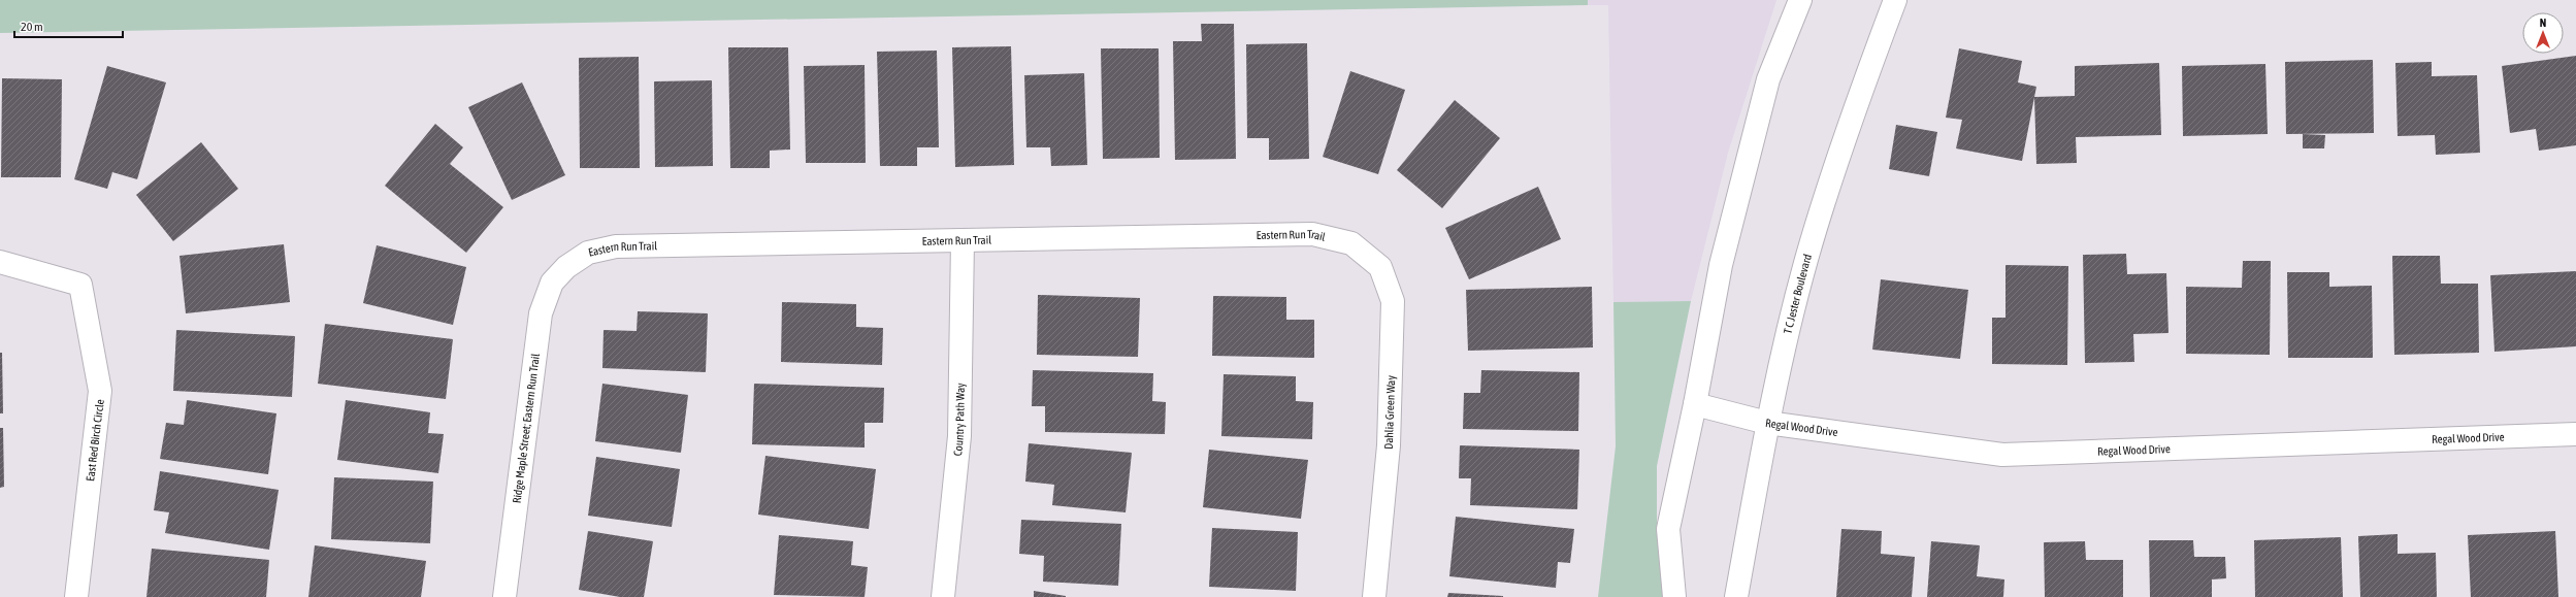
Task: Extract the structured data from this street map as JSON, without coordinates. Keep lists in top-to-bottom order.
{
  "streets": {
    "street": [
      "Eastern Run Trail",
      "T C Jester Boulevard",
      "Dahlia Green Way",
      "Country Path Way",
      "Regal Wood Drive",
      "Ridge Maple Street; Eastern Run Trail",
      "East Red Birch Circle"
    ]
  },
  "crossings": [
    ["Eastern Run Trail", "Dahlia Green Way"],
    ["Eastern Run Trail", "Country Path Way"],
    ["Eastern Run Trail", "Ridge Maple Street; Eastern Run Trail"],
    ["T C Jester Boulevard", "Regal Wood Drive"]
  ],
  "scale_bar": "20 m",
  "north": "top"
}
